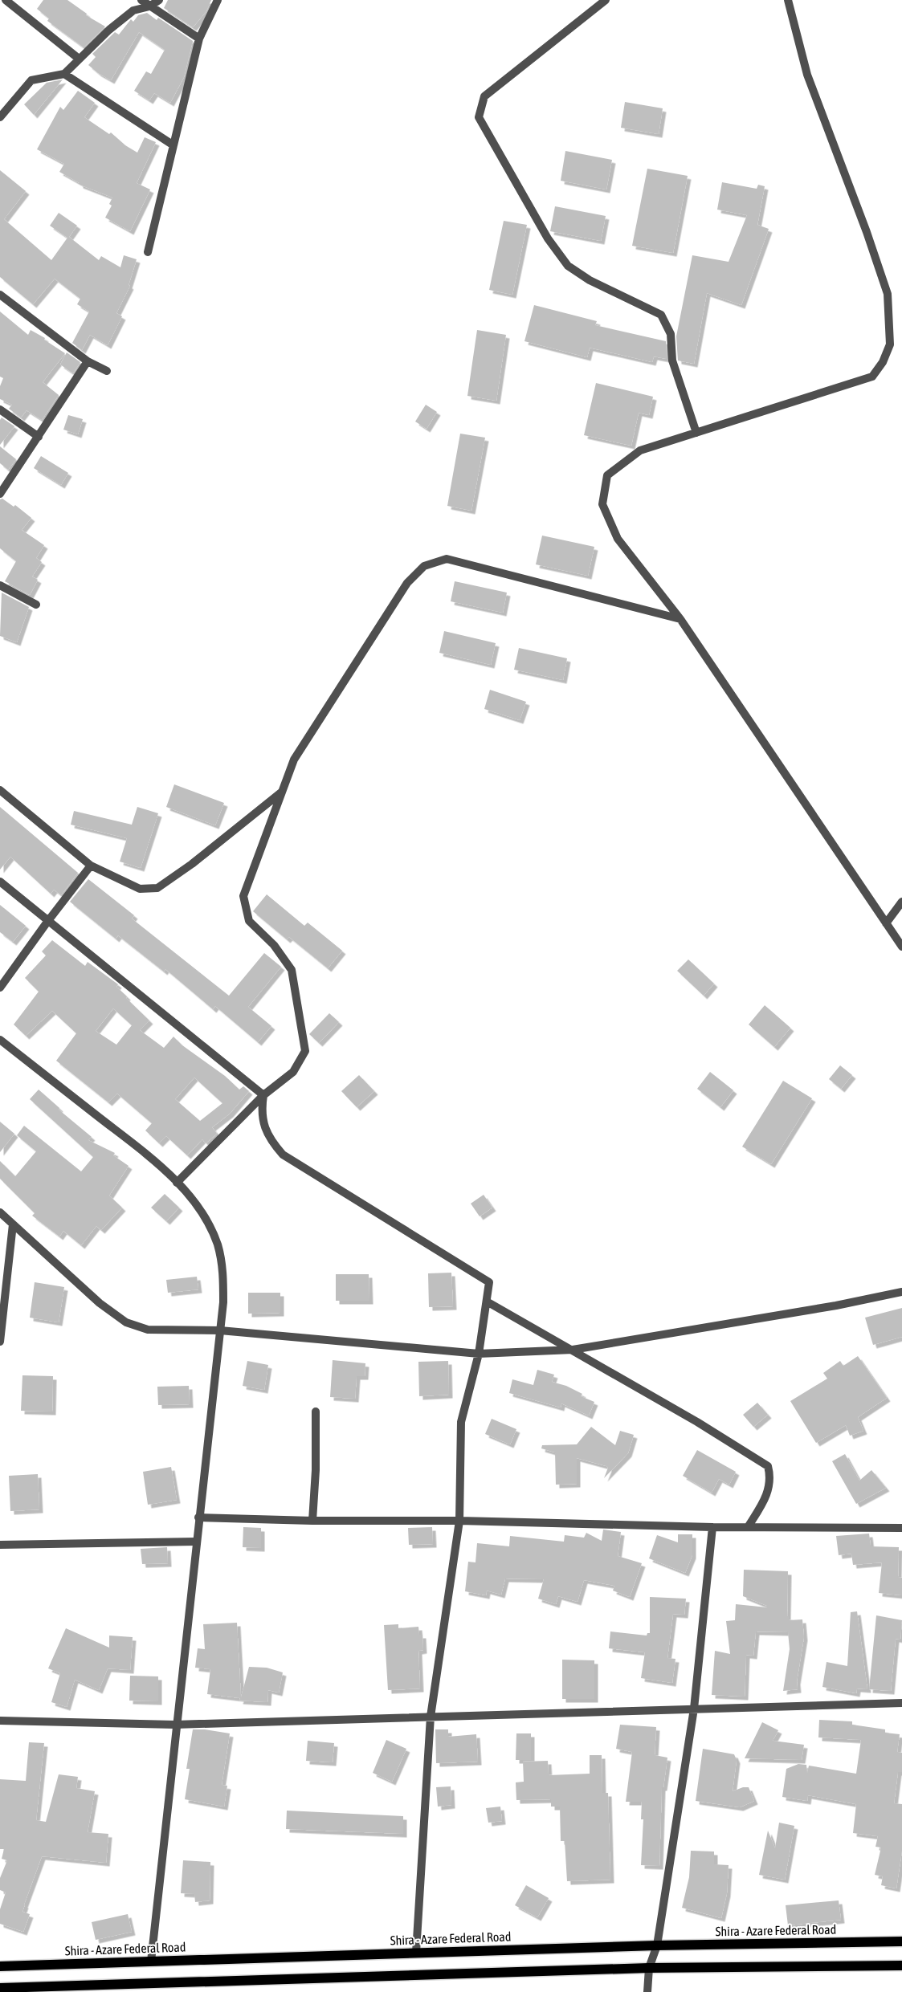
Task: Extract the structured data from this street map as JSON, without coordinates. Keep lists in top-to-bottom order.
{
  "streets": {
    "main road": ["Shira - Azare Federal Road"]
  }
}
